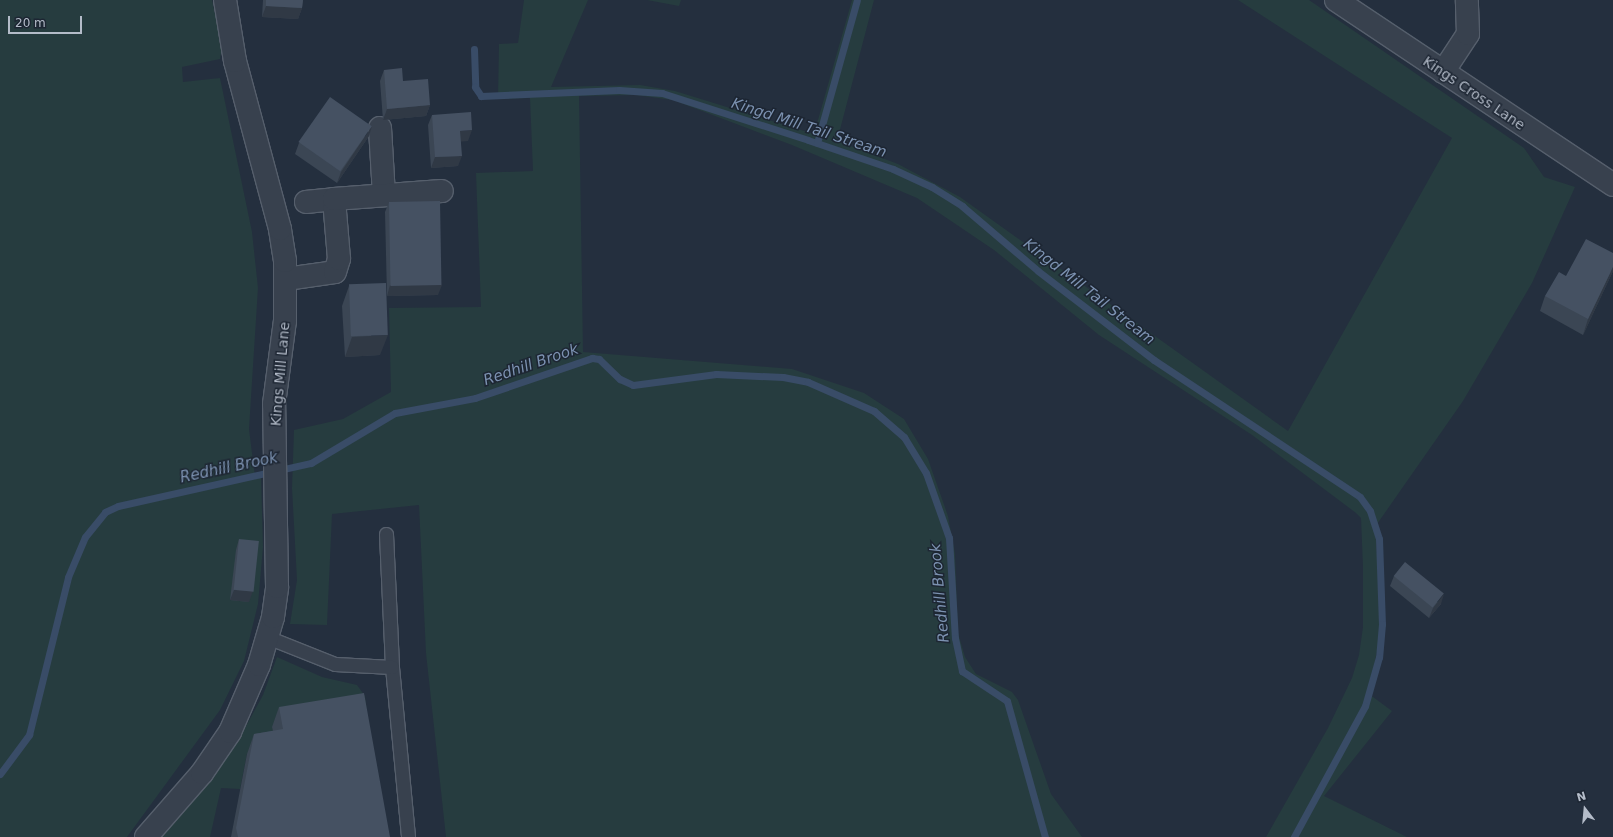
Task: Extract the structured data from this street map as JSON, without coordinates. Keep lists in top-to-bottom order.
{
  "streets": {
    "street": ["Kings Cross Lane", "Kings Mill Lane"]
  },
  "water": ["Kingd Mill Tail Stream", "Redhill Brook"],
  "scale_bar": "20 m",
  "north": "top"
}
